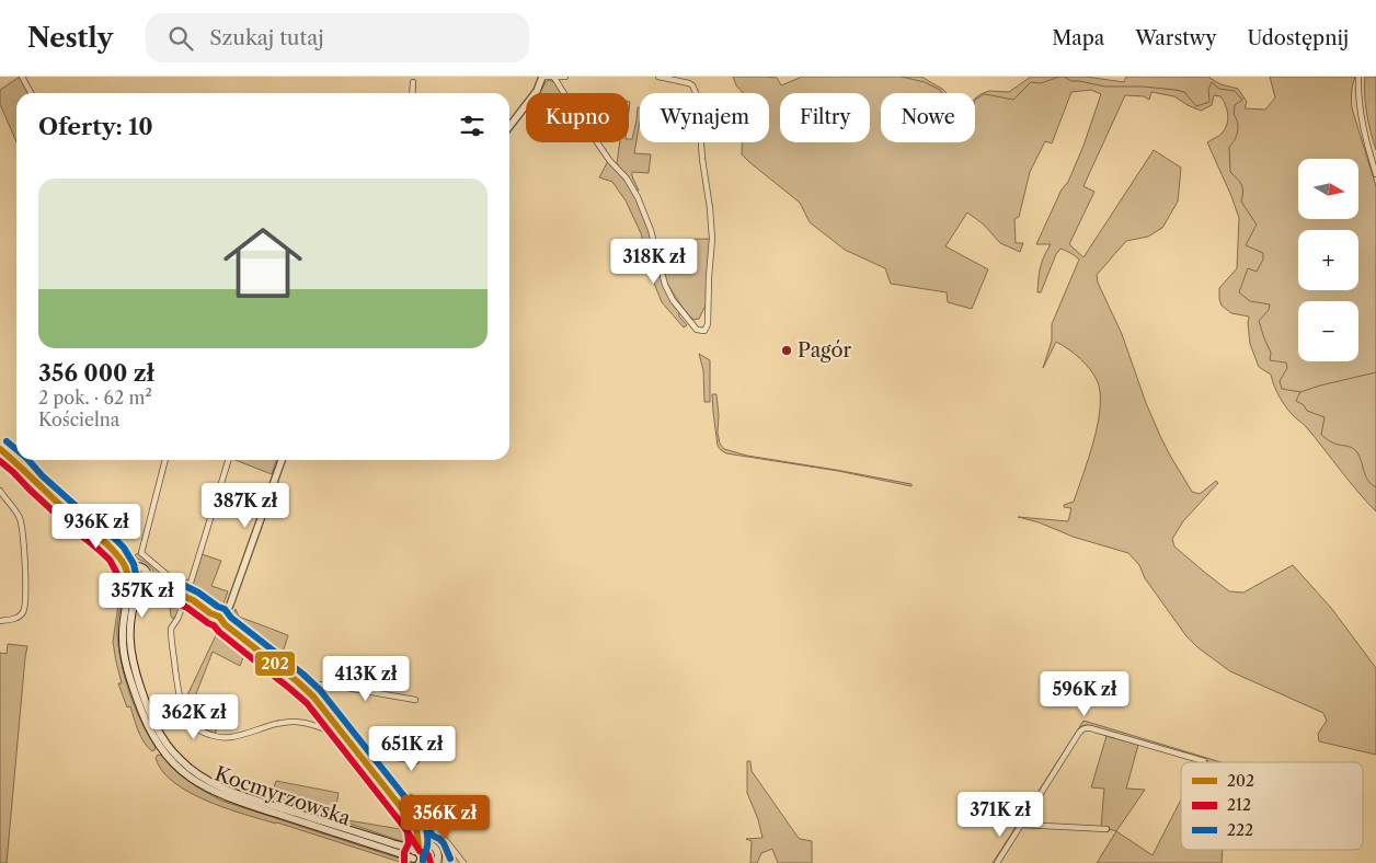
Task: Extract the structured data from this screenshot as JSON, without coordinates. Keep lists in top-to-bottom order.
{
  "streets": {
    "main road": ["Kocmyrzowska"]
  },
  "places": ["Pagór"],
  "lines": ["transit line 222", "transit line 202", "transit line 212"],
  "legend": ["202", "212", "222"],
  "north": "right",
  "page": {
    "header": "Nestly",
    "search": "Szukaj tutaj",
    "nav": ["Mapa", "Warstwy", "Udostępnij"],
    "chip": [
      "Kupno",
      "Wynajem",
      "Filtry",
      "Nowe"
    ],
    "heading": "Oferty: 10",
    "map_buttons": ["+", "−"],
    "list": [
      {
        "name": "356 000 zł",
        "note": "2 pok. · 62 m² · Kościelna"
      }
    ],
    "price": [
      "318K zł",
      "387K zł",
      "936K zł",
      "357K zł",
      "413K zł",
      "596K zł",
      "362K zł",
      "651K zł",
      "371K zł",
      "356K zł"
    ]
  }
}
